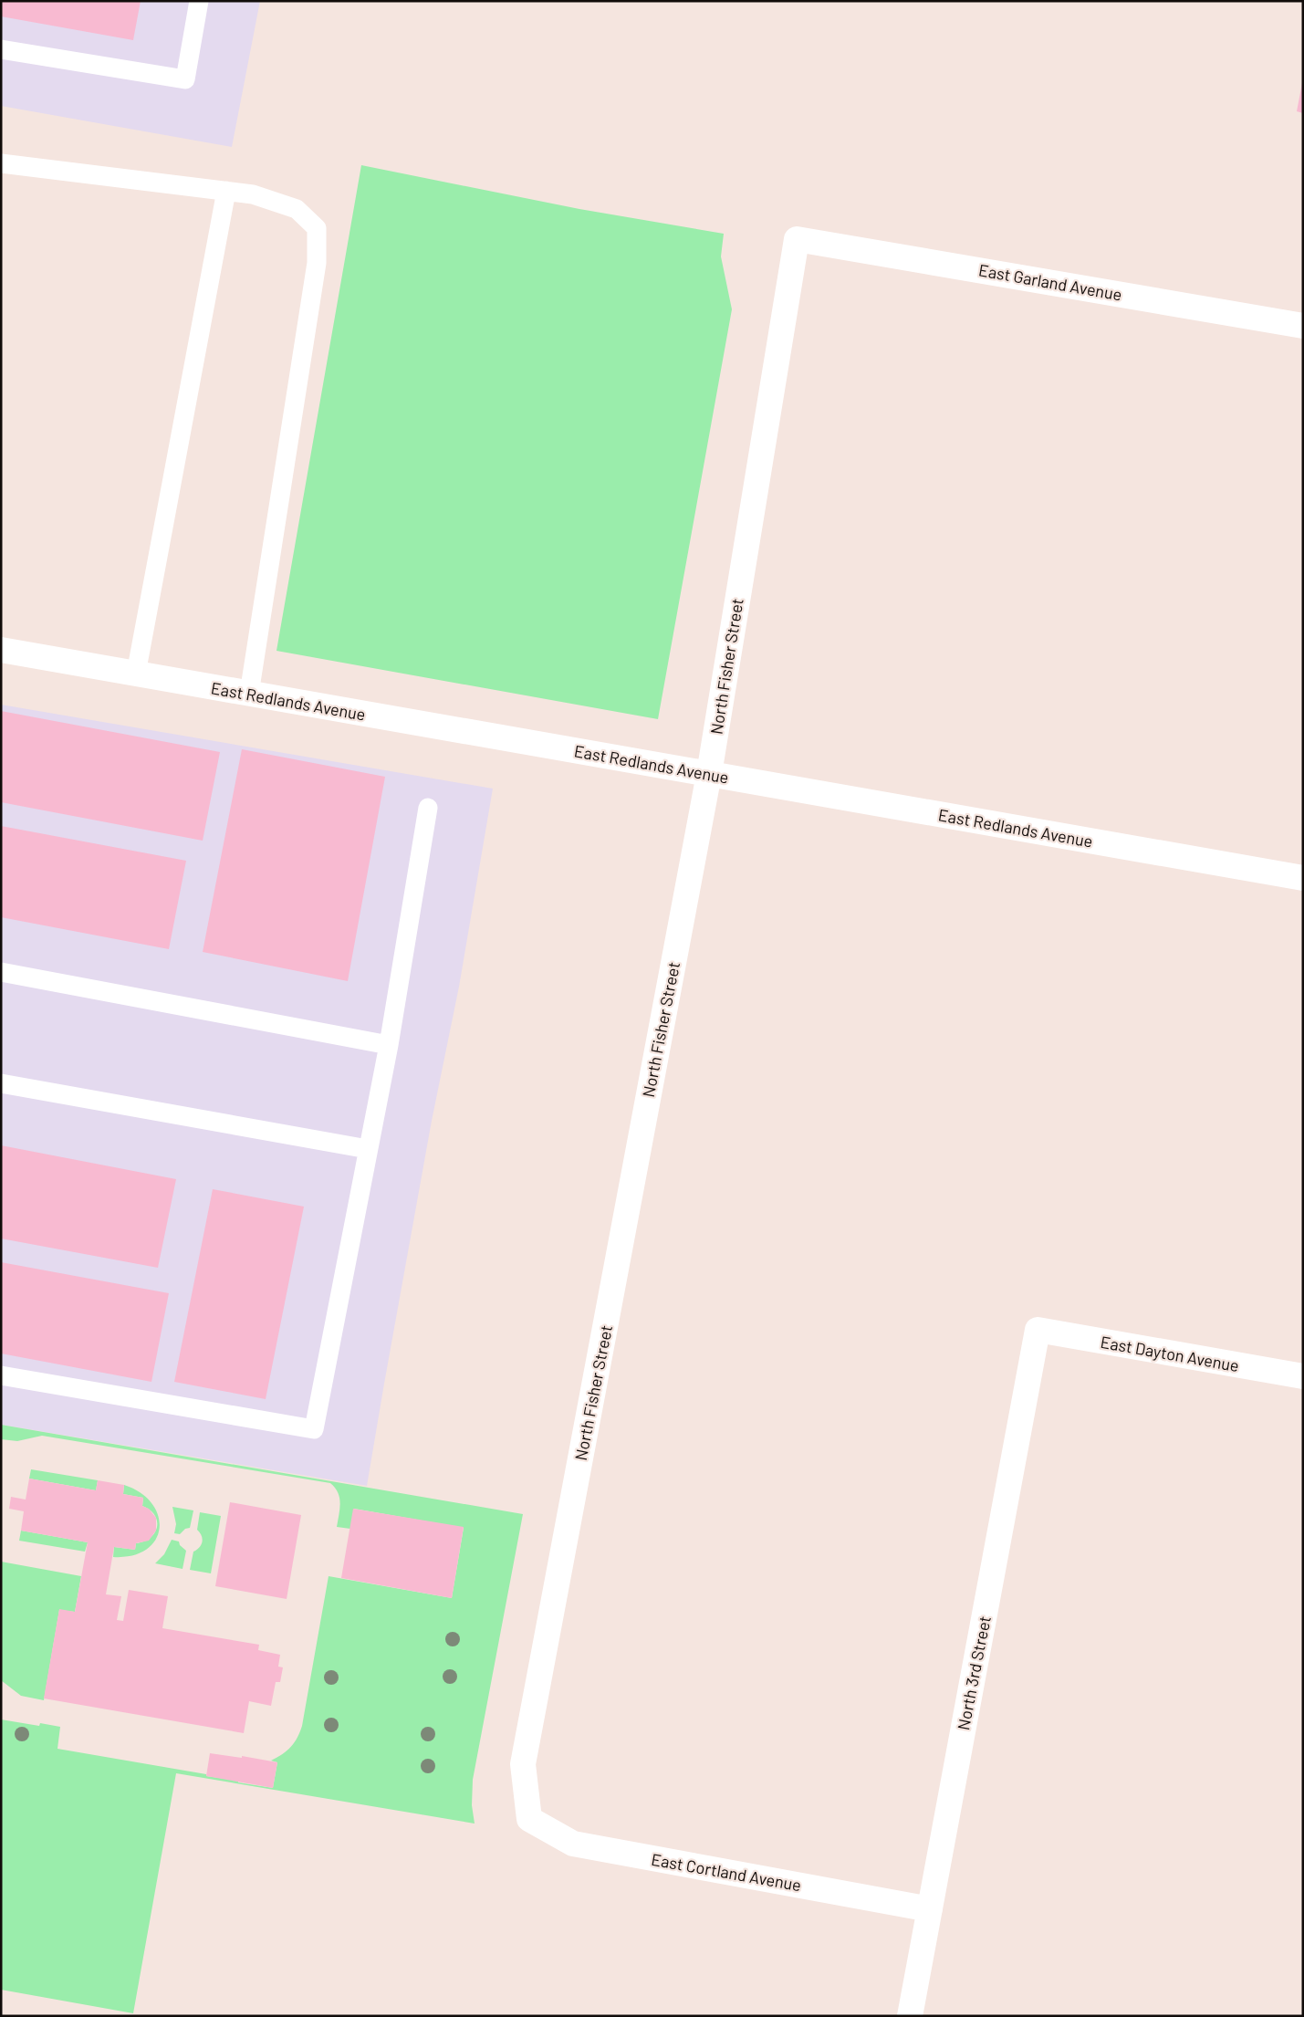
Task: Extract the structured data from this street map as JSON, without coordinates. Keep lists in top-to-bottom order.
{
  "streets": {
    "street": [
      "East Garland Avenue",
      "North Fisher Street",
      "East Redlands Avenue",
      "East Dayton Avenue",
      "North 3rd Street",
      "East Cortland Avenue"
    ]
  },
  "crossings": [
    ["East Garland Avenue", "North Fisher Street"],
    ["North Fisher Street", "East Redlands Avenue"],
    ["North Fisher Street", "East Cortland Avenue"],
    ["East Dayton Avenue", "North 3rd Street"],
    ["North 3rd Street", "East Cortland Avenue"]
  ]
}
